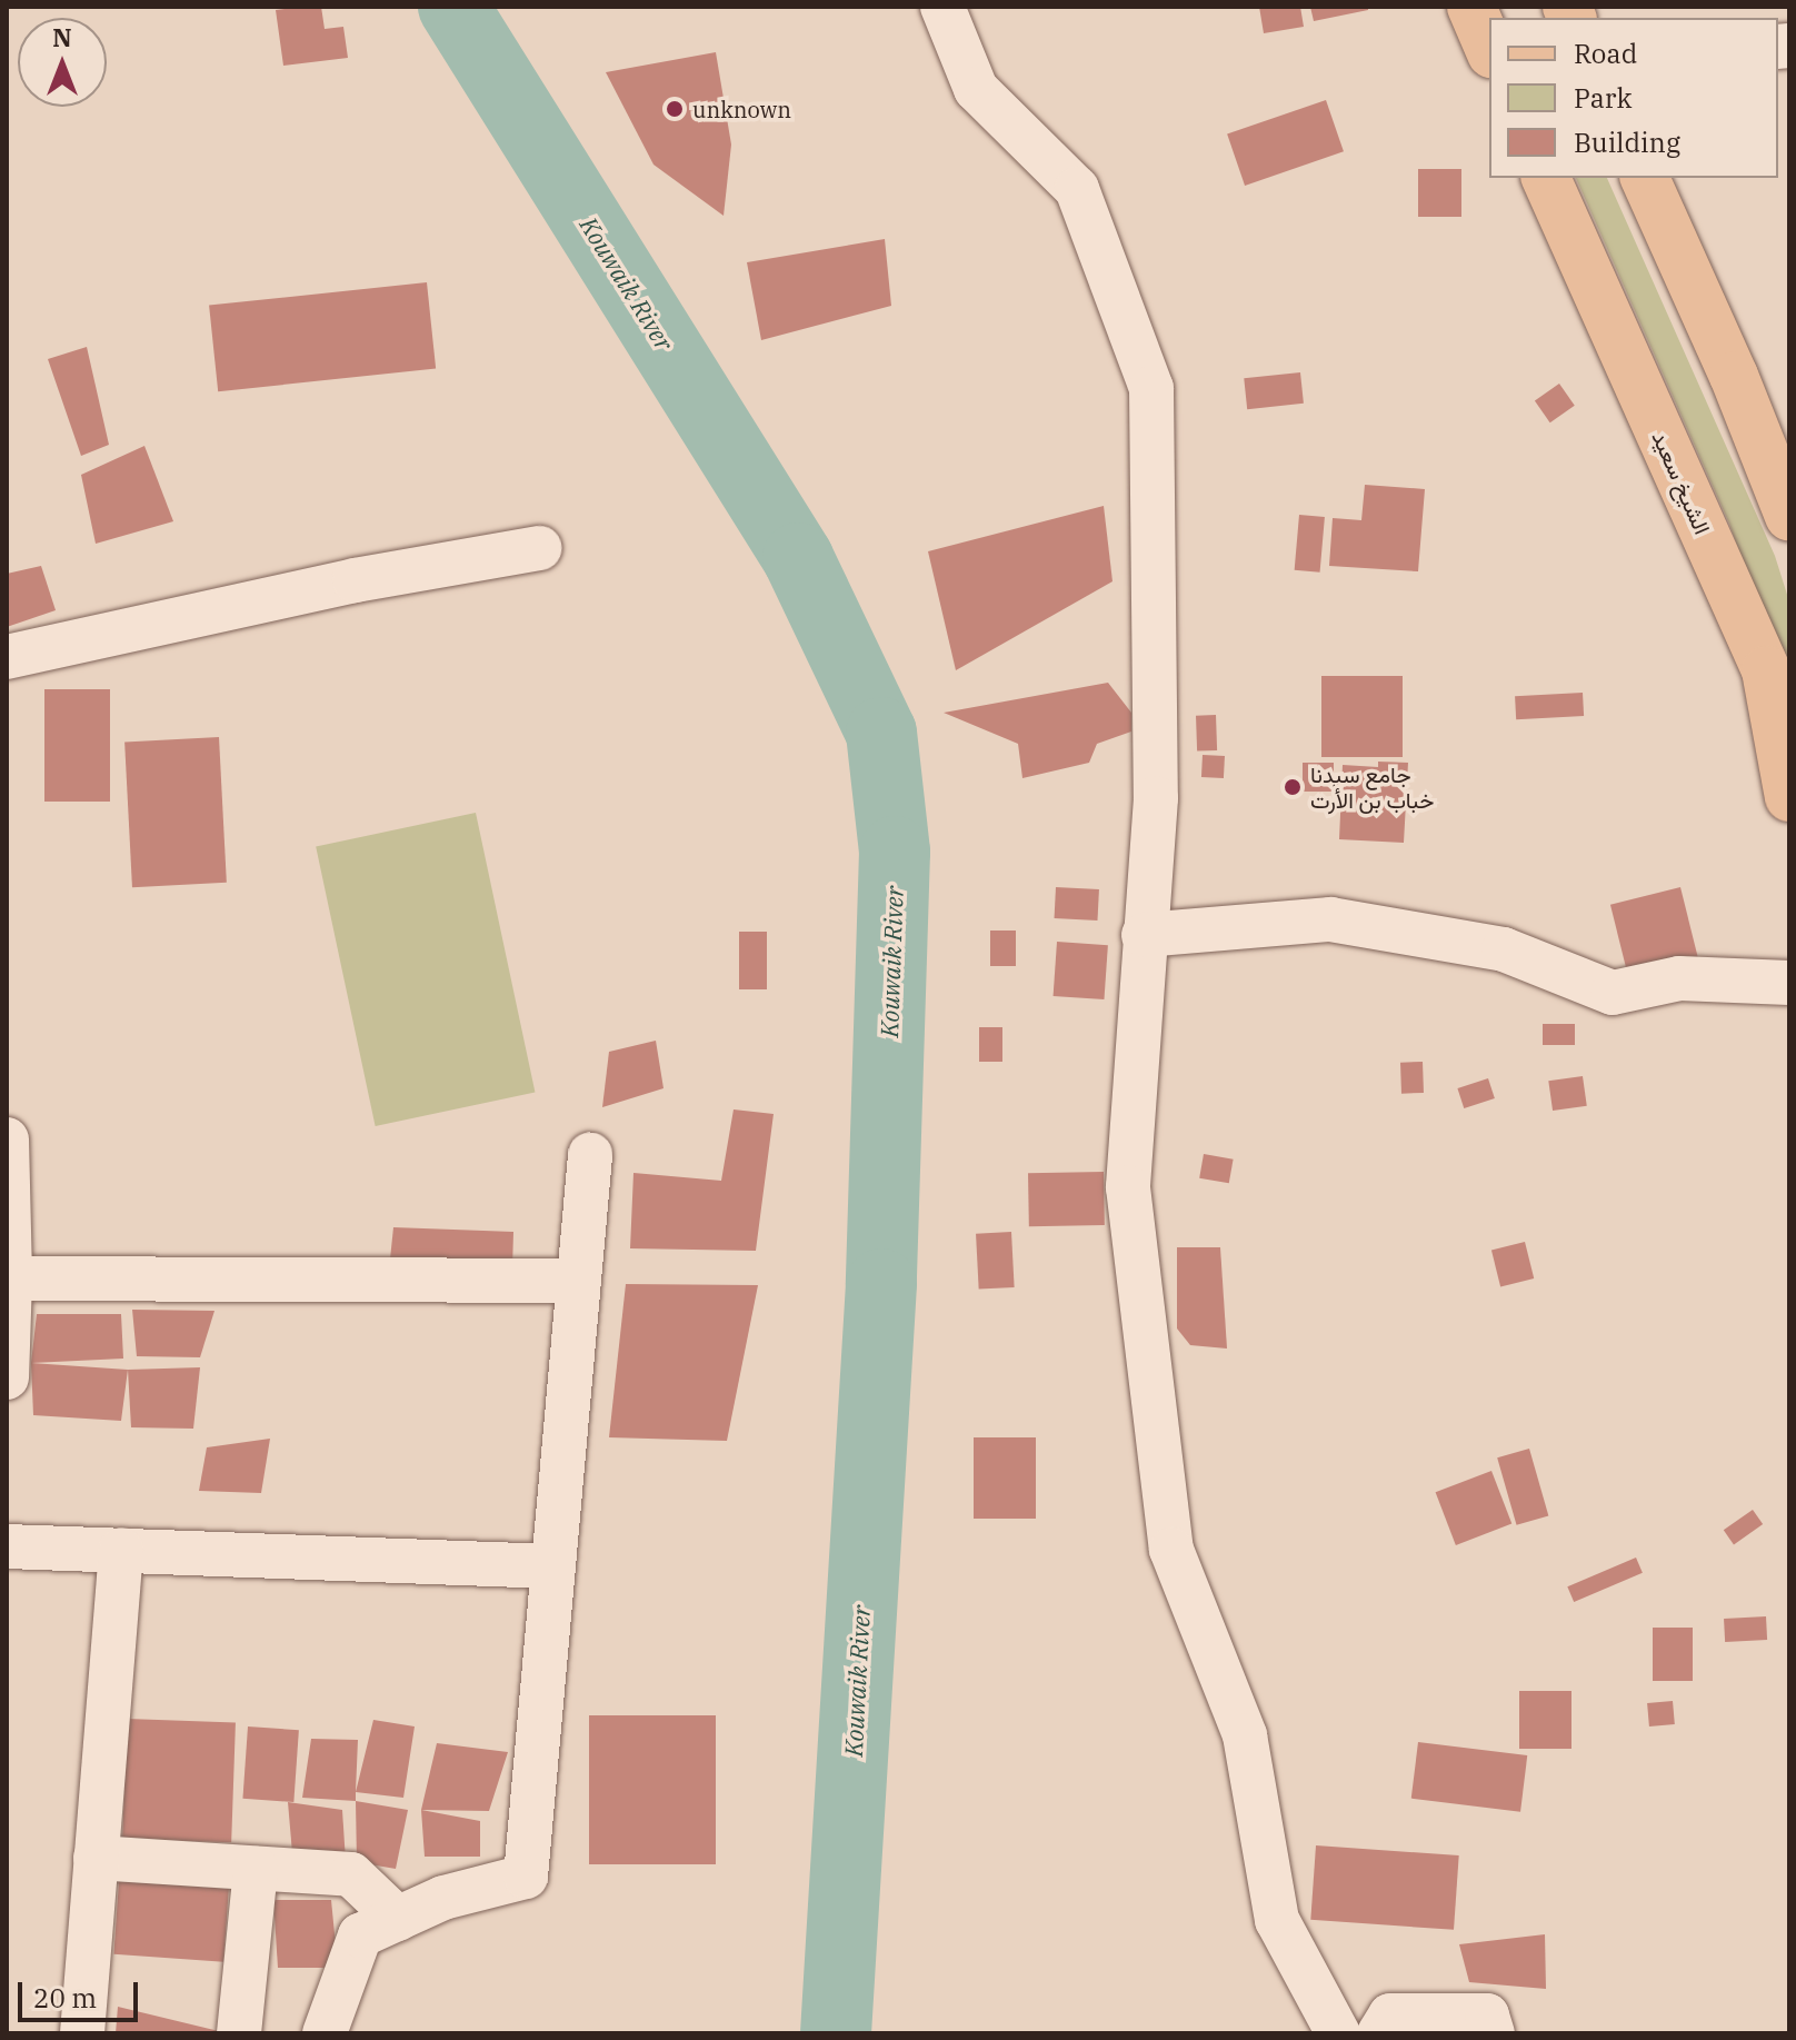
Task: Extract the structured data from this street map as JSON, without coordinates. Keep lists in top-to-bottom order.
{
  "streets": {
    "main road": ["الشيخ سعيد"]
  },
  "water": ["Kouwaik River"],
  "places": ["unknown", "جامع سيدنا خباب بن الأرت"],
  "legend": ["Road", "Park", "Building"],
  "scale_bar": "20 m",
  "north": "top"
}
